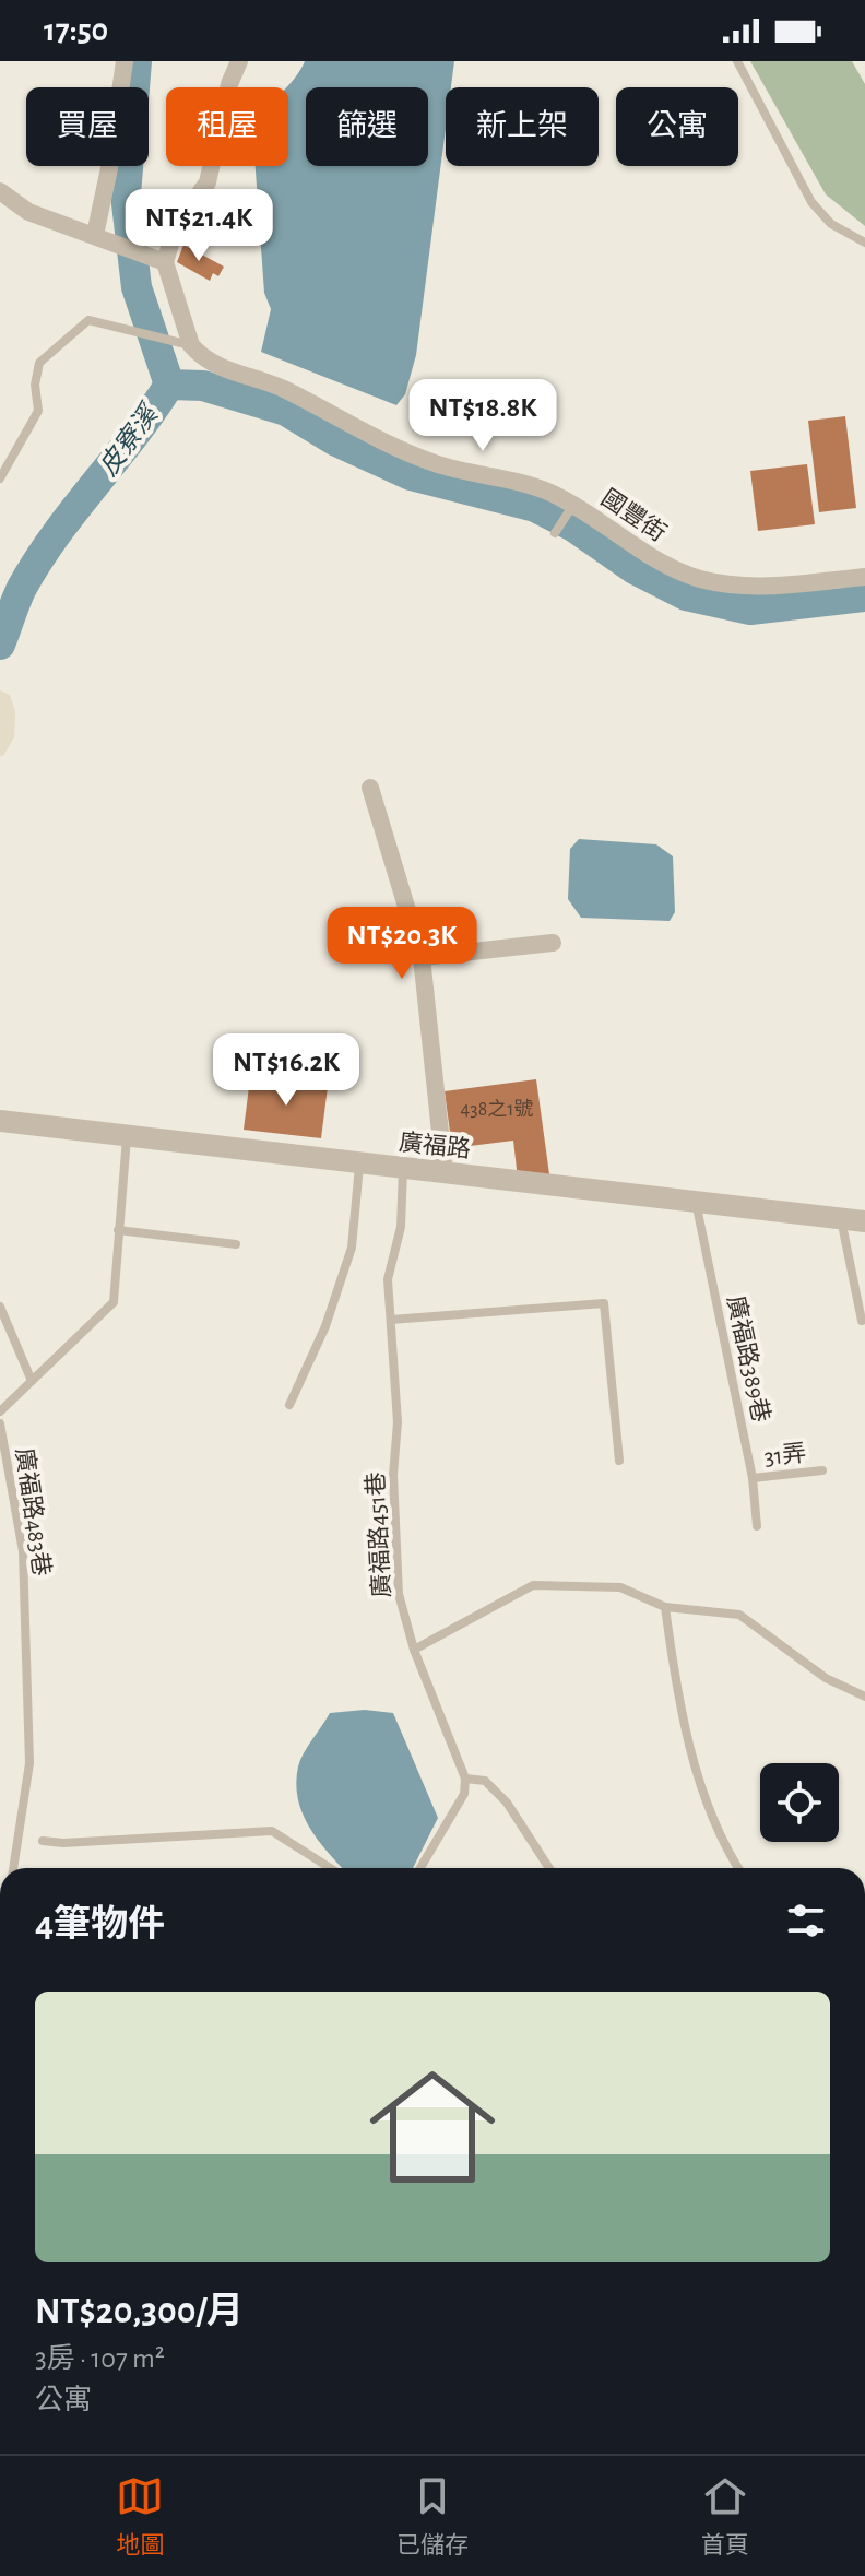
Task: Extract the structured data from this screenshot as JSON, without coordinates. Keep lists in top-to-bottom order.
{
  "streets": {
    "street": ["國豐街", "廣福路"],
    "lane": [
      "廣福路389巷",
      "31弄",
      "廣福路483巷",
      "廣福路451巷"
    ]
  },
  "crossings": [
    ["廣福路", "廣福路389巷"],
    ["廣福路", "廣福路451巷"],
    ["廣福路389巷", "31弄"]
  ],
  "water": ["皮寮溪"],
  "house_numbers": ["438之1號"],
  "page": {
    "status": "17:50",
    "chip": [
      "買屋",
      "租屋",
      "篩選",
      "新上架",
      "公寓"
    ],
    "price": [
      "NT$21.4K",
      "NT$18.8K",
      "NT$20.3K",
      "NT$16.2K"
    ],
    "heading": "4筆物件",
    "list": [
      {
        "name": "NT$20,300/月",
        "note": "3房 · 107 m² · 公寓"
      }
    ],
    "tabs": ["地圖", "已儲存", "首頁"]
  }
}
